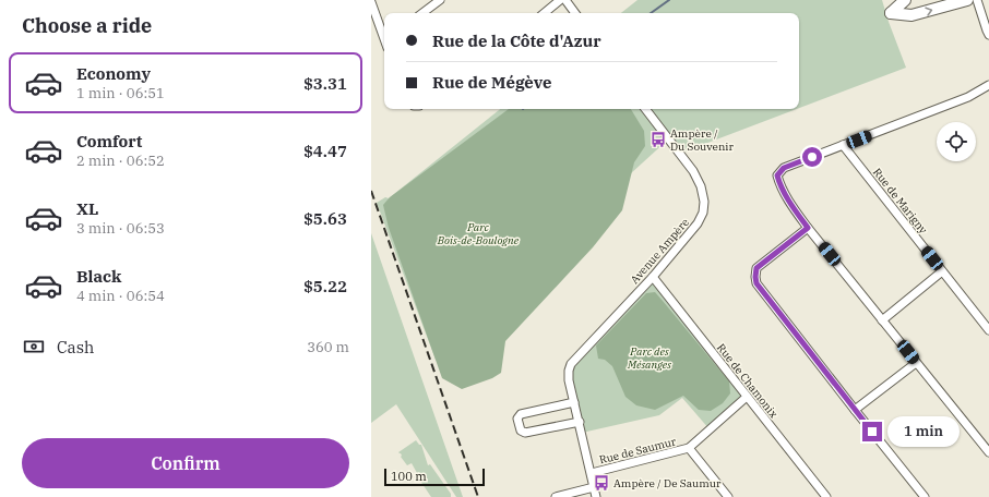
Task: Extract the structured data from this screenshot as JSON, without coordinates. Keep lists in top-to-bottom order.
{
  "streets": {
    "street": [
      "Rue de Marigny",
      "Avenue Ampère",
      "Rue de Chamonix",
      "Rue de Saumur"
    ]
  },
  "crossings": [
    ["Avenue Ampère", "Rue de Chamonix"],
    ["Avenue Ampère", "Rue de Saumur"],
    ["Rue de Chamonix", "Rue de Saumur"]
  ],
  "parks": ["Parc Bois-de-Boulogne", "Parc des Mésanges"],
  "places": {
    "bus stop": ["Ampère / Du Souvenir", "Ampère / De Saumur"]
  },
  "scale_bar": "100 m",
  "page": {
    "heading": "Choose a ride",
    "banner": ["Rue de la Côte d'Azur", "Rue de Mégève"],
    "list": [
      {
        "name": "Economy",
        "note": "1 min · 06:51",
        "value": "$3.31"
      },
      {
        "name": "Comfort",
        "note": "2 min · 06:52",
        "value": "$4.47"
      },
      {
        "name": "XL",
        "note": "3 min · 06:53",
        "value": "$5.63"
      },
      {
        "name": "Black",
        "note": "4 min · 06:54",
        "value": "$5.22"
      }
    ],
    "pay": ["Cash", "360 m"],
    "bubble": "1 min",
    "buttons": "Confirm",
    "scale": "100 m"
  }
}
